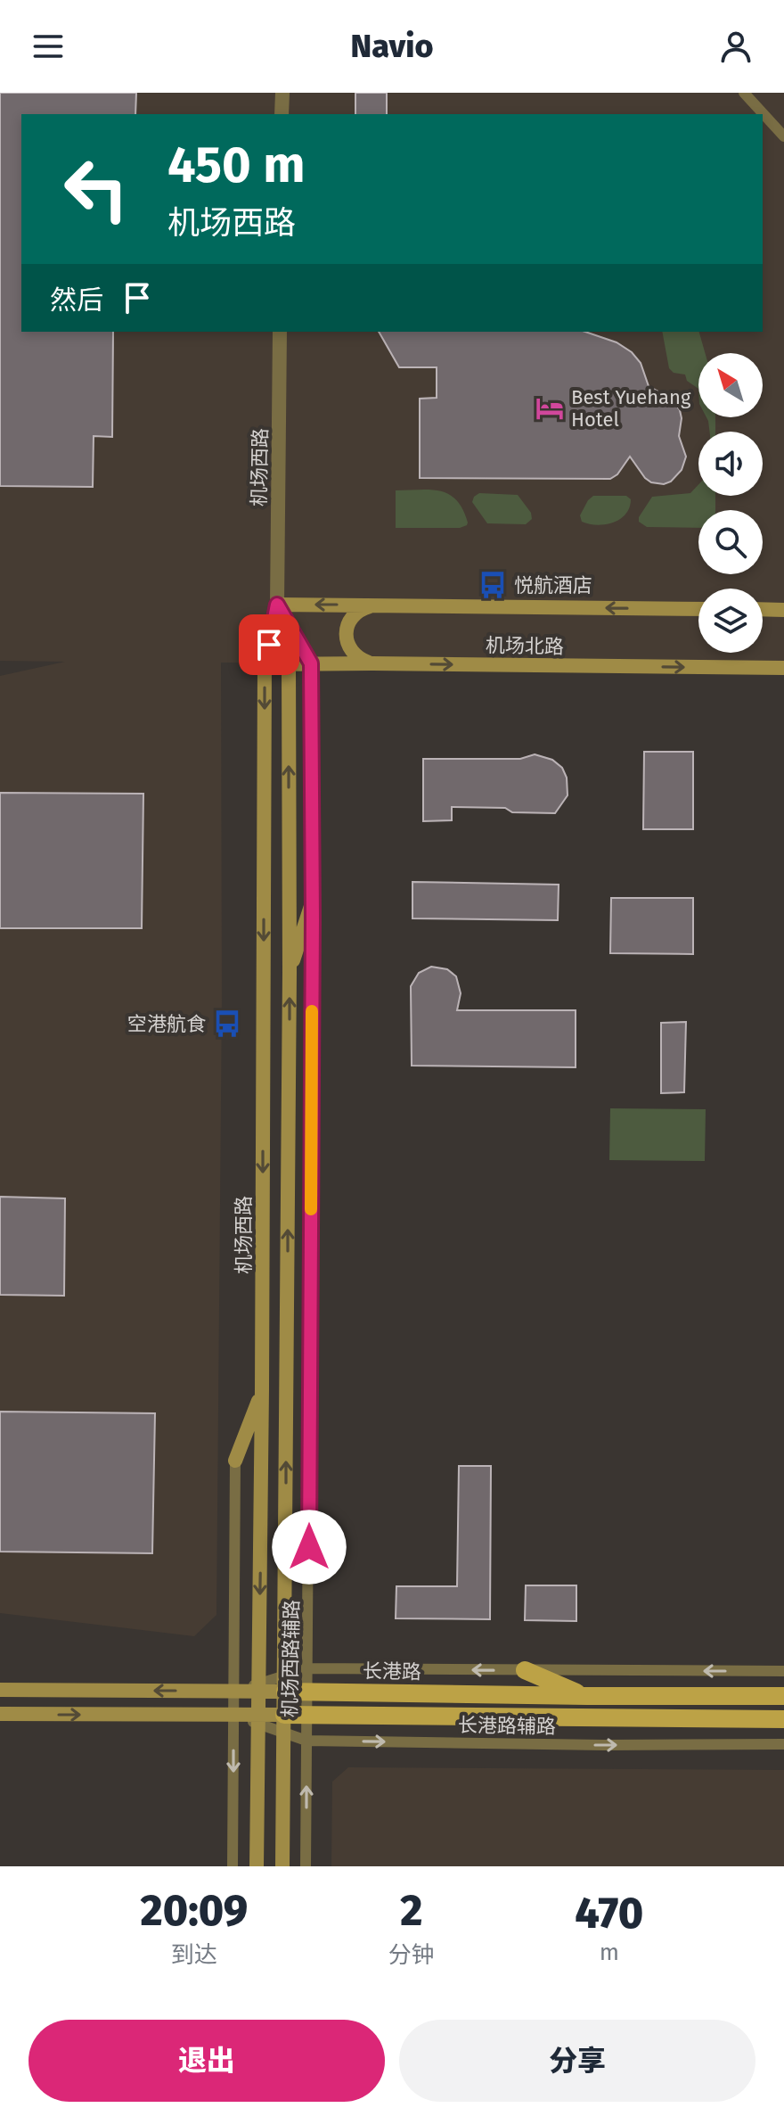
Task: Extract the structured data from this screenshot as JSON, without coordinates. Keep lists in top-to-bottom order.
{
  "streets": {
    "main road": ["机场西路", "机场北路", "长港路"],
    "street": ["机场西路辅路", "长港路辅路"]
  },
  "crossings": [
    ["机场西路", "机场北路"],
    ["机场西路", "机场西路辅路"],
    ["机场西路", "长港路"],
    ["机场西路", "长港路辅路"],
    ["机场北路", "机场西路辅路"],
    ["机场西路辅路", "长港路"],
    ["机场西路辅路", "长港路辅路"]
  ],
  "places": {
    "hotel": ["Best Yuehang Hotel"],
    "bus stop": ["悦航酒店", "空港航食"]
  },
  "north": "top left",
  "page": {
    "header": "Navio",
    "turn": ["450 m", "机场西路"],
    "then": "然后",
    "eta": [
      "20:09",
      "到达",
      "2",
      "分钟",
      "470",
      "m"
    ],
    "buttons": ["退出", "分享"]
  }
}
